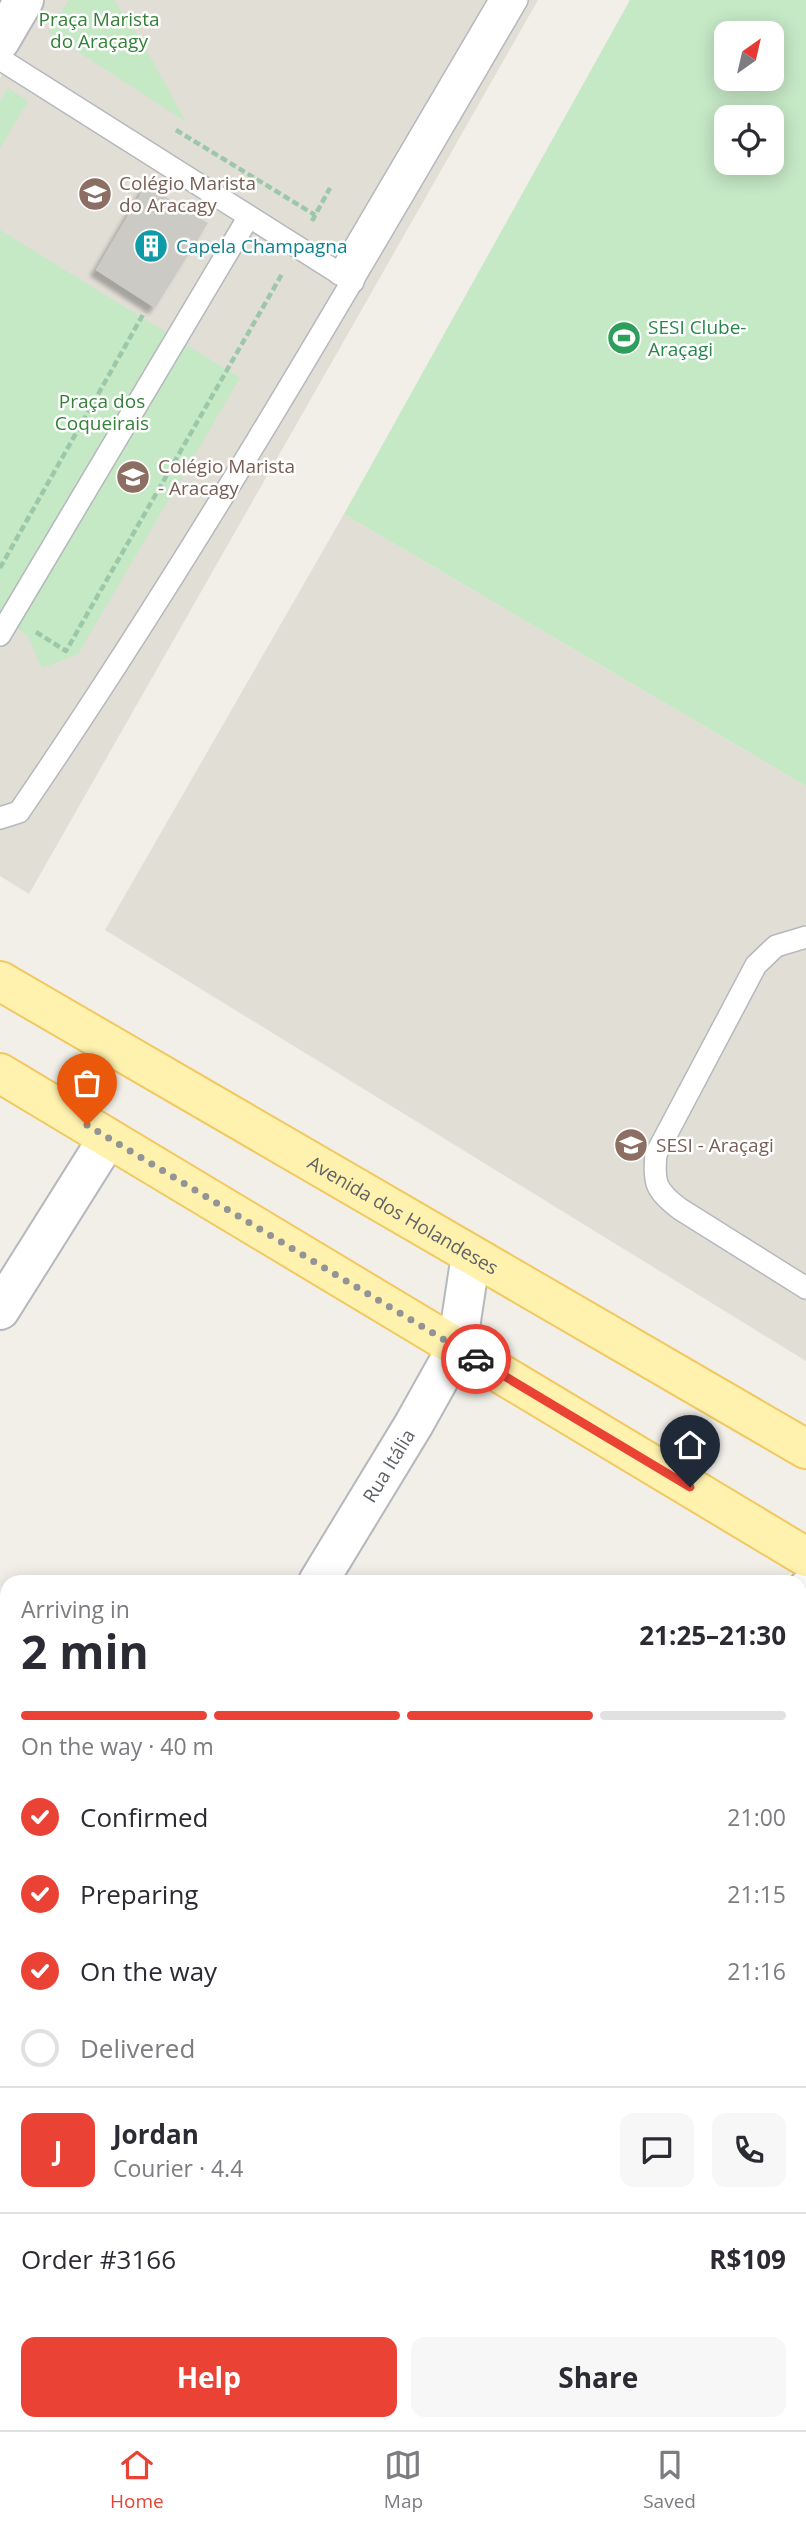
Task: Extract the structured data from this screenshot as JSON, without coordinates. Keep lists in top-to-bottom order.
{
  "streets": {
    "main road": ["Avenida dos Holandeses"],
    "street": ["Rua Itália"]
  },
  "parks": ["Praça Marista do Araçagy", "Praça dos Coqueirais"],
  "places": {
    "school or university": ["Colégio Marista do Aracagy", "Colégio Marista - Aracagy", "SESI - Araçagi"],
    "building": ["Capela Champagna"],
    "sports": ["SESI Clube- Araçagi"]
  },
  "north": "top right",
  "page": {
    "heading": ["2 min", "Arriving in", "21:25–21:30"],
    "panel": [
      "Jordan",
      "Courier · 4.4",
      "Order #3166",
      "R$109"
    ],
    "bar": "On the way · 40 m",
    "list": [
      ["Confirmed", "21:00"],
      ["Preparing", "21:15"],
      ["On the way", "21:16"],
      "Delivered"
    ],
    "round": "J",
    "buttons": ["Help", "Share"],
    "tabs": ["Home", "Map", "Saved"]
  }
}
